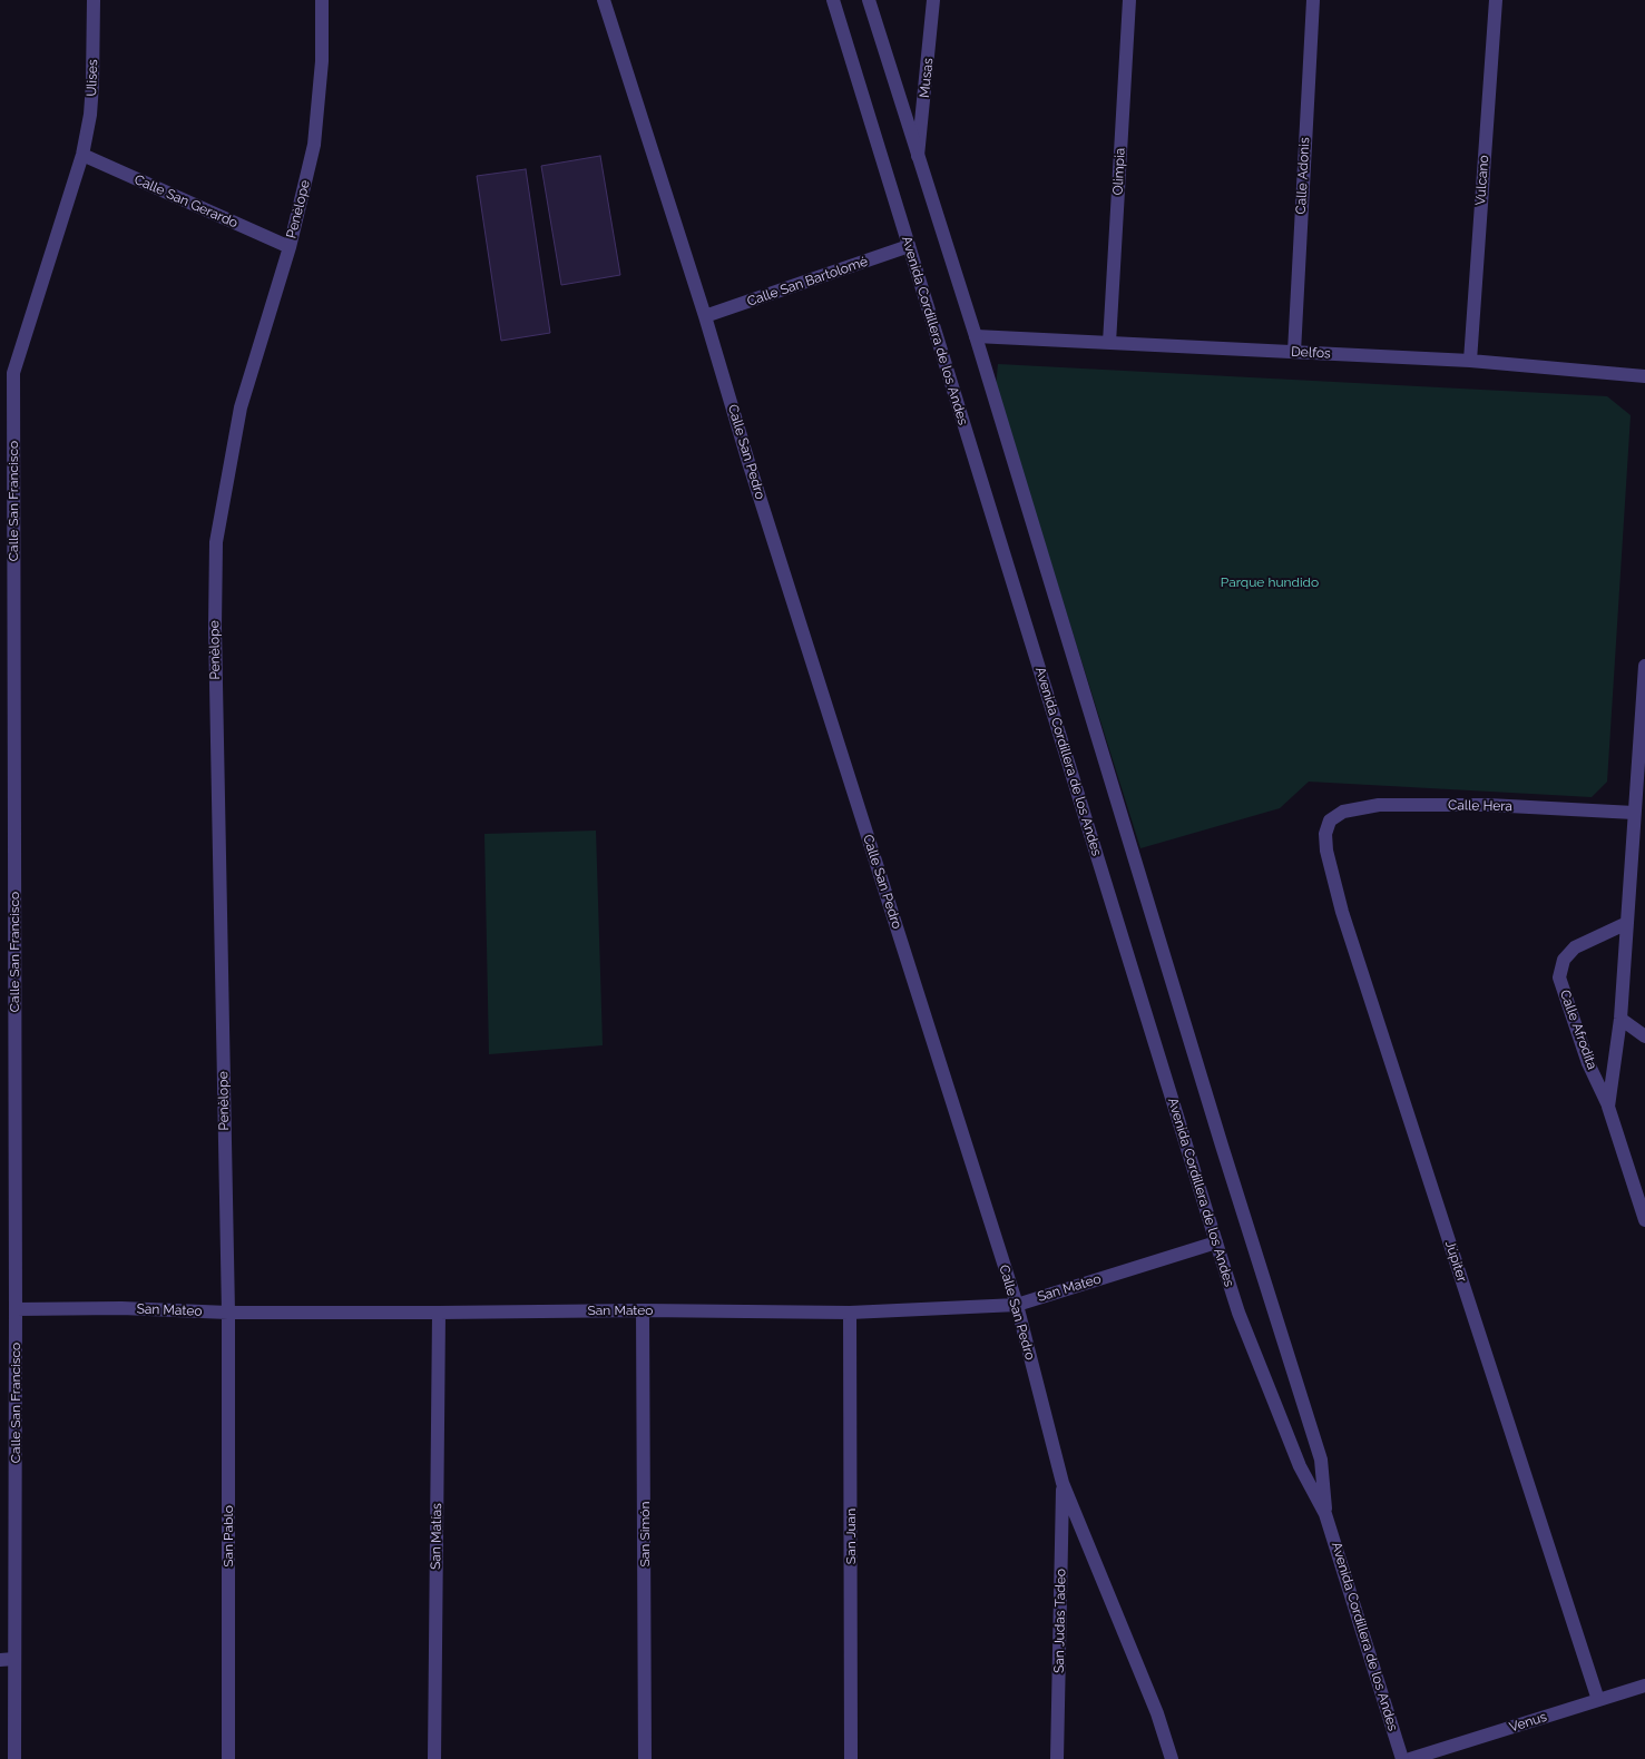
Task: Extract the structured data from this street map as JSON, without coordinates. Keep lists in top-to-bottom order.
{
  "streets": {
    "street": [
      "Ulises",
      "Musas",
      "Olimpia",
      "Calle Adonis",
      "Vulcano",
      "Calle San Gerardo",
      "Penèlope",
      "Calle San Bartolomé",
      "Avenida Cordillera de los Andes",
      "Delfos",
      "Calle San Pedro",
      "Calle San Francisco",
      "Calle Hera",
      "Calle Afrodita",
      "Júpiter",
      "San Mateo",
      "San Simón",
      "San Pablo",
      "San Matías",
      "San Juan",
      "San Judas Tadeo",
      "Venus"
    ]
  },
  "crossings": [
    ["Ulises", "Calle San Gerardo"],
    ["Ulises", "Calle San Francisco"],
    ["Musas", "Avenida Cordillera de los Andes"],
    ["Olimpia", "Delfos"],
    ["Calle Adonis", "Delfos"],
    ["Vulcano", "Delfos"],
    ["Calle San Gerardo", "Penèlope"],
    ["Calle San Gerardo", "Calle San Francisco"],
    ["Penèlope", "San Mateo"],
    ["Penèlope", "San Pablo"],
    ["Calle San Bartolomé", "Avenida Cordillera de los Andes"],
    ["Calle San Bartolomé", "Calle San Pedro"],
    ["Avenida Cordillera de los Andes", "Delfos"],
    ["Avenida Cordillera de los Andes", "San Mateo"],
    ["Calle San Pedro", "San Mateo"],
    ["Calle San Pedro", "San Judas Tadeo"],
    ["Calle San Francisco", "San Mateo"],
    ["Calle Hera", "Calle Afrodita"],
    ["Calle Hera", "Júpiter"],
    ["Júpiter", "Venus"],
    ["San Mateo", "San Simón"],
    ["San Mateo", "San Pablo"],
    ["San Mateo", "San Matías"],
    ["San Mateo", "San Juan"]
  ],
  "parks": ["Parque hundido"]
}
